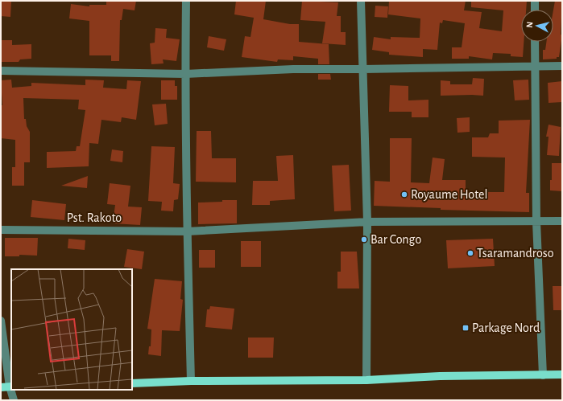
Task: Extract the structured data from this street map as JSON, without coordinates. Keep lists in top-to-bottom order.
{
  "streets": {
    "street": ["Pst. Rakoto"]
  },
  "places": {
    "other": ["Royaume Hotel", "Bar Congo", "Tsaramandroso"],
    "transit": ["Parkage Nord"]
  },
  "north": "left"
}
